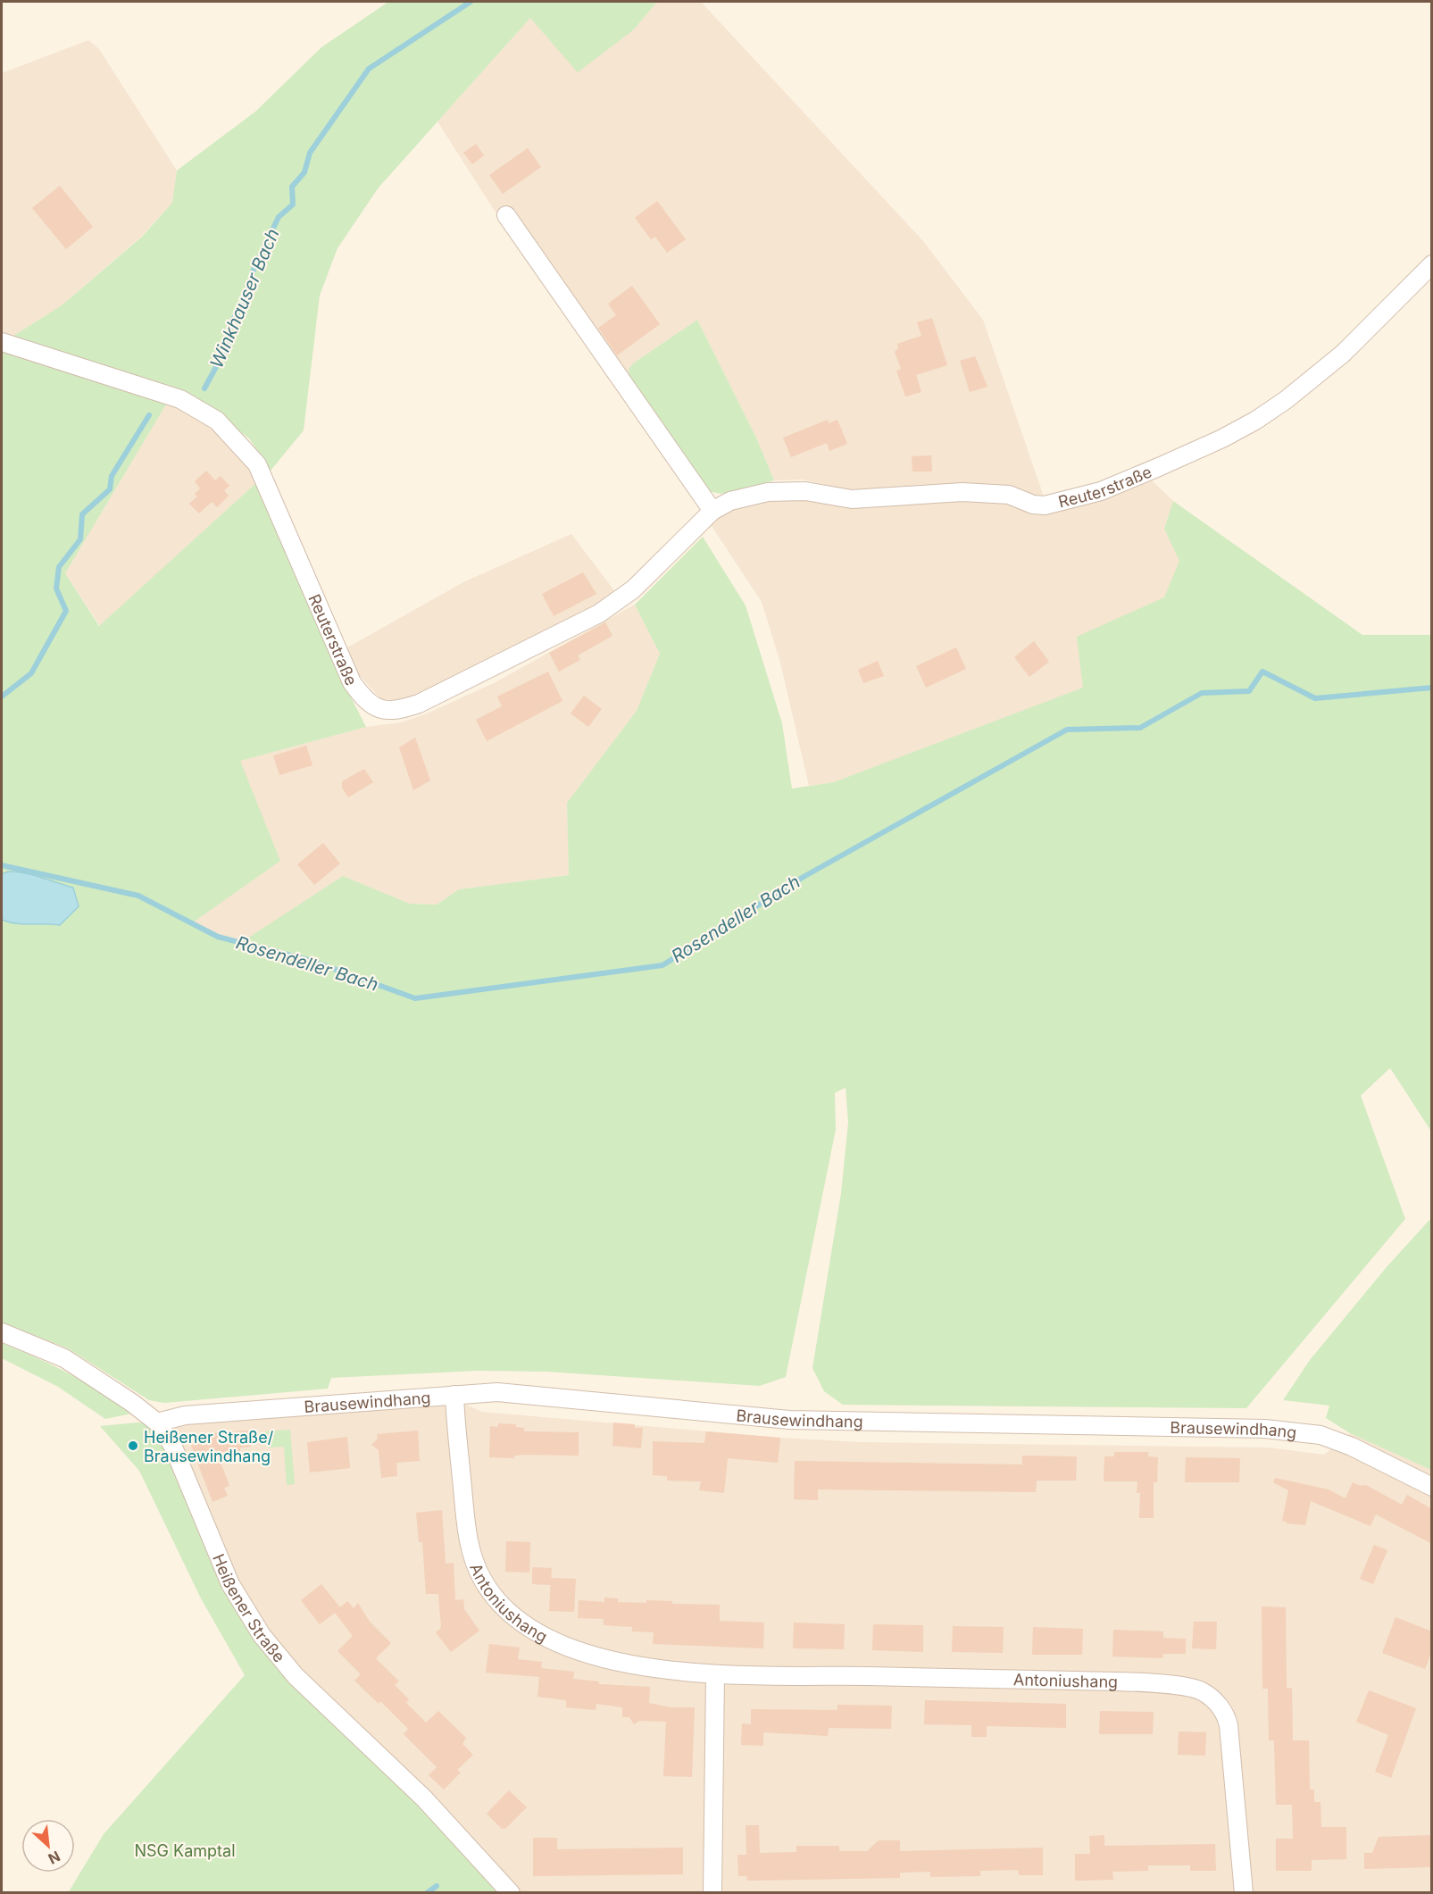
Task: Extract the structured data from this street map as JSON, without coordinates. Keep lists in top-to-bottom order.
{
  "streets": {
    "street": [
      "Reuterstraße",
      "Brausewindhang",
      "Antoniushang",
      "Heißener Straße"
    ]
  },
  "crossings": [
    ["Brausewindhang", "Antoniushang"],
    ["Brausewindhang", "Heißener Straße"]
  ],
  "water": ["Winkhauser Bach", "Rosendeller Bach"],
  "parks": ["NSG Kamptal"],
  "places": ["Heißener Straße/ Brausewindhang"],
  "north": "bottom right"
}
